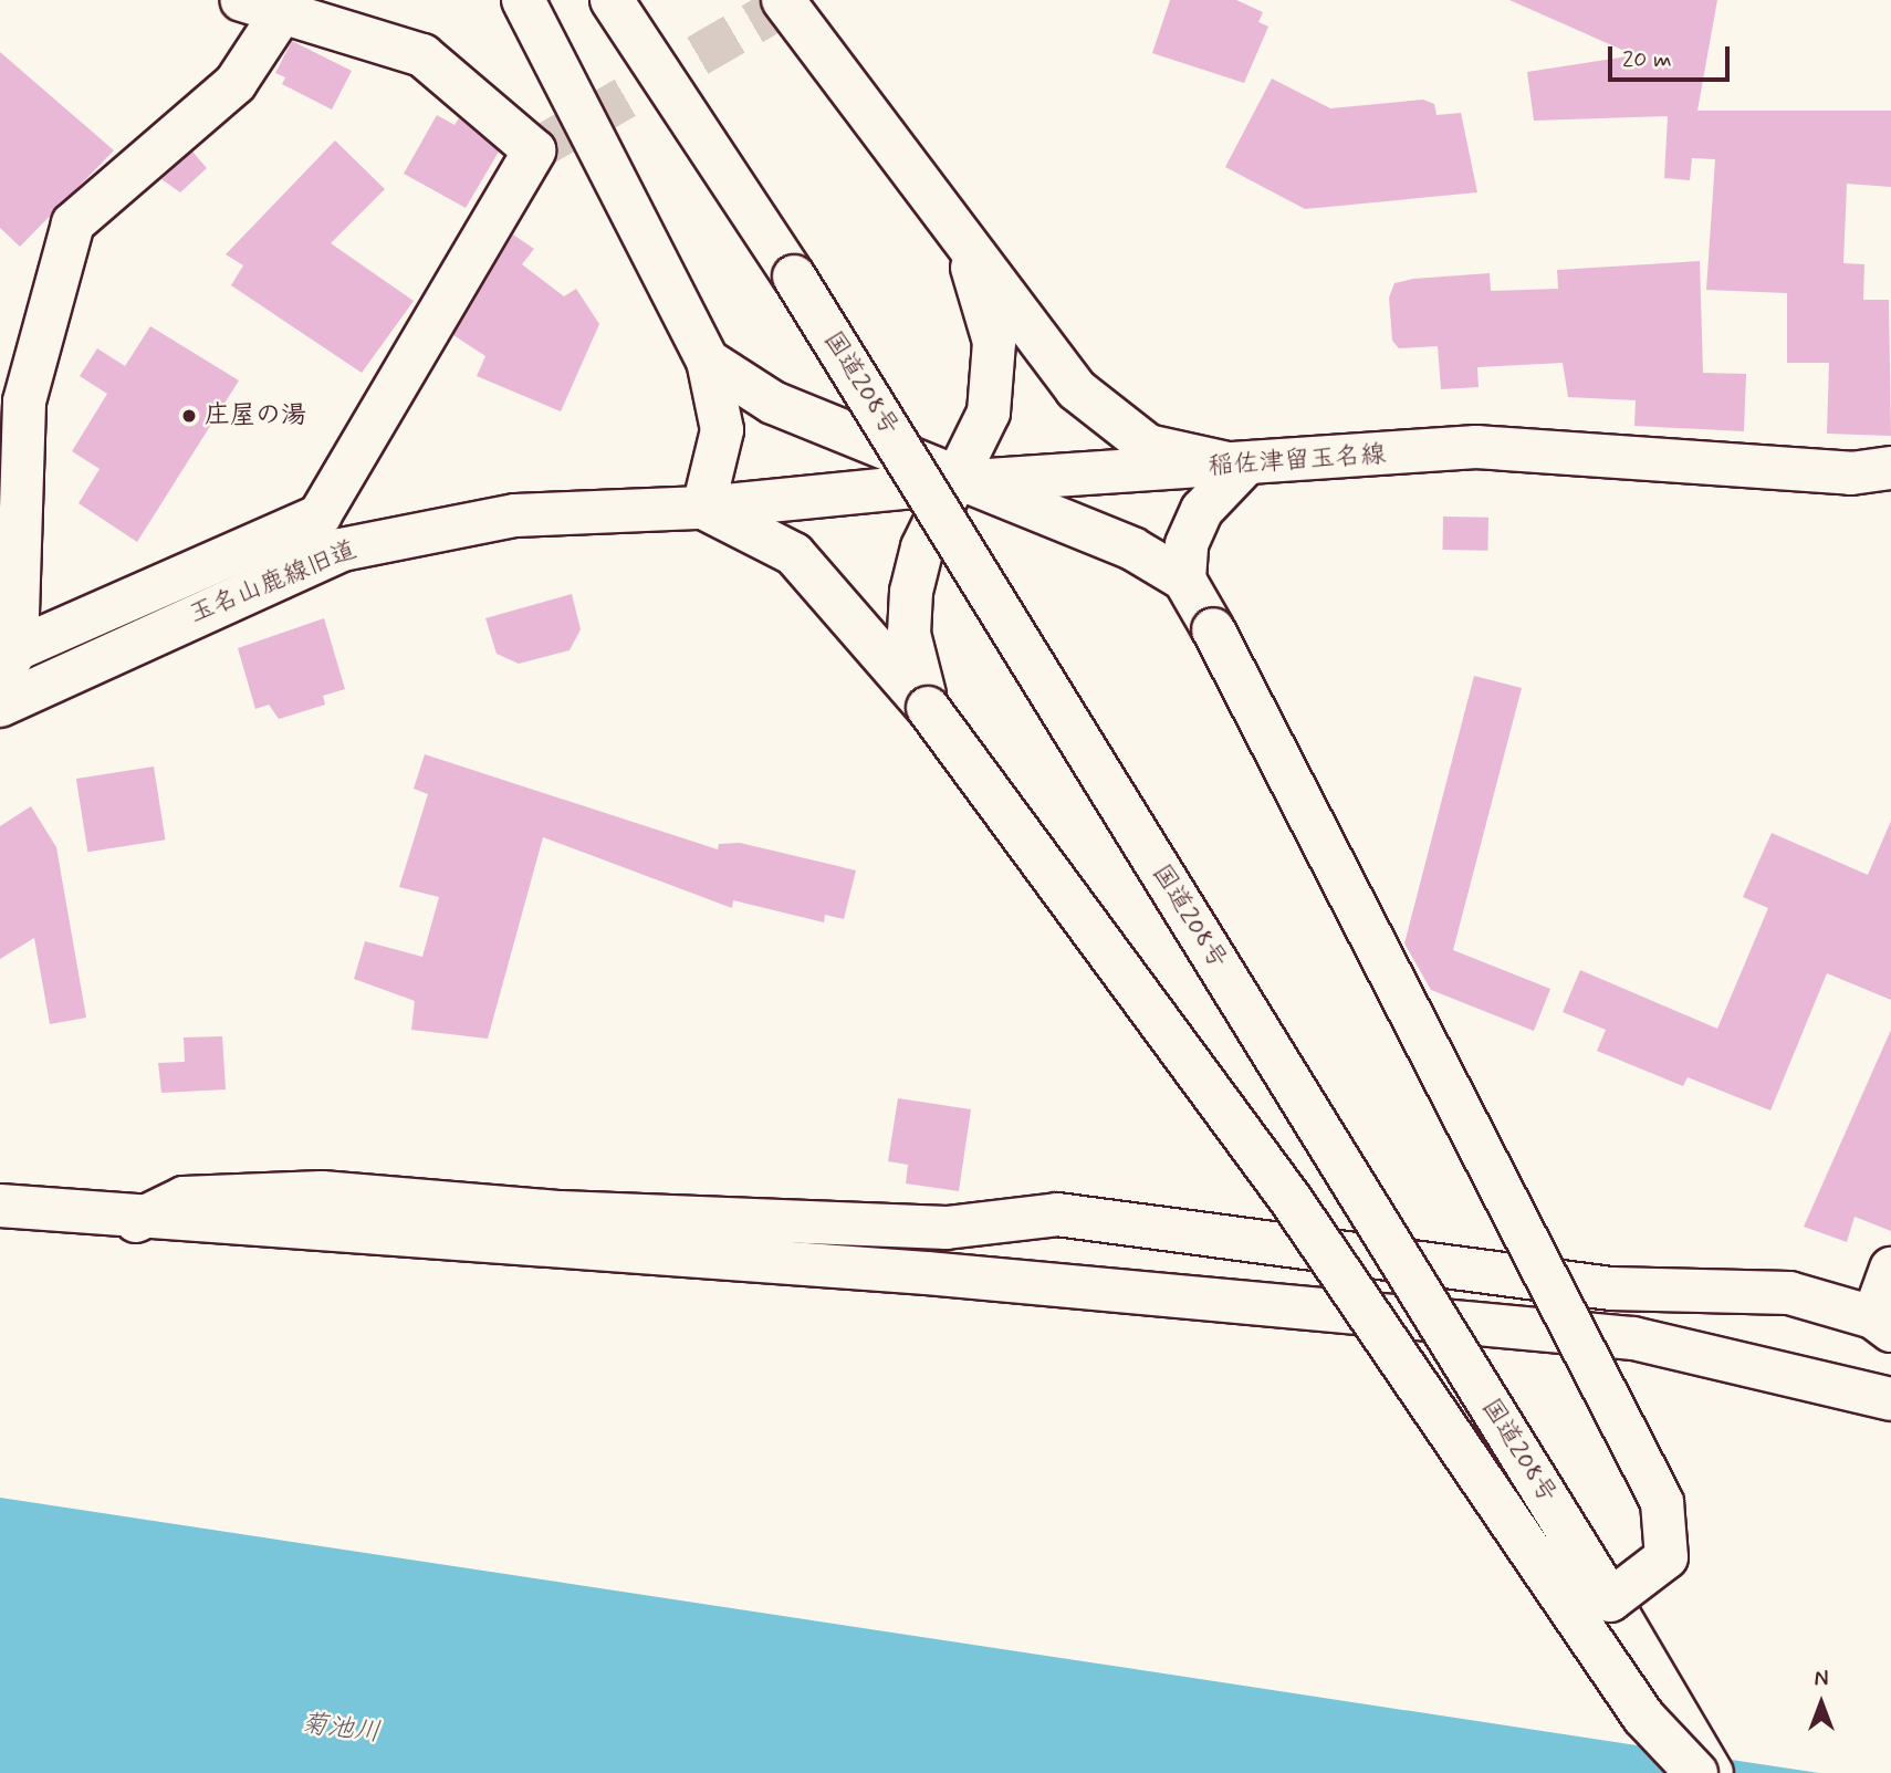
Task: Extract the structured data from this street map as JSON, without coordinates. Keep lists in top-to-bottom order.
{
  "streets": {
    "main road": ["国道208号", "稲佐津留玉名線", "玉名山鹿線旧道"]
  },
  "crossings": [
    ["稲佐津留玉名線", "玉名山鹿線旧道"]
  ],
  "water": ["菊池川"],
  "places": ["庄屋の湯"],
  "scale_bar": "20 m",
  "north": "top"
}
